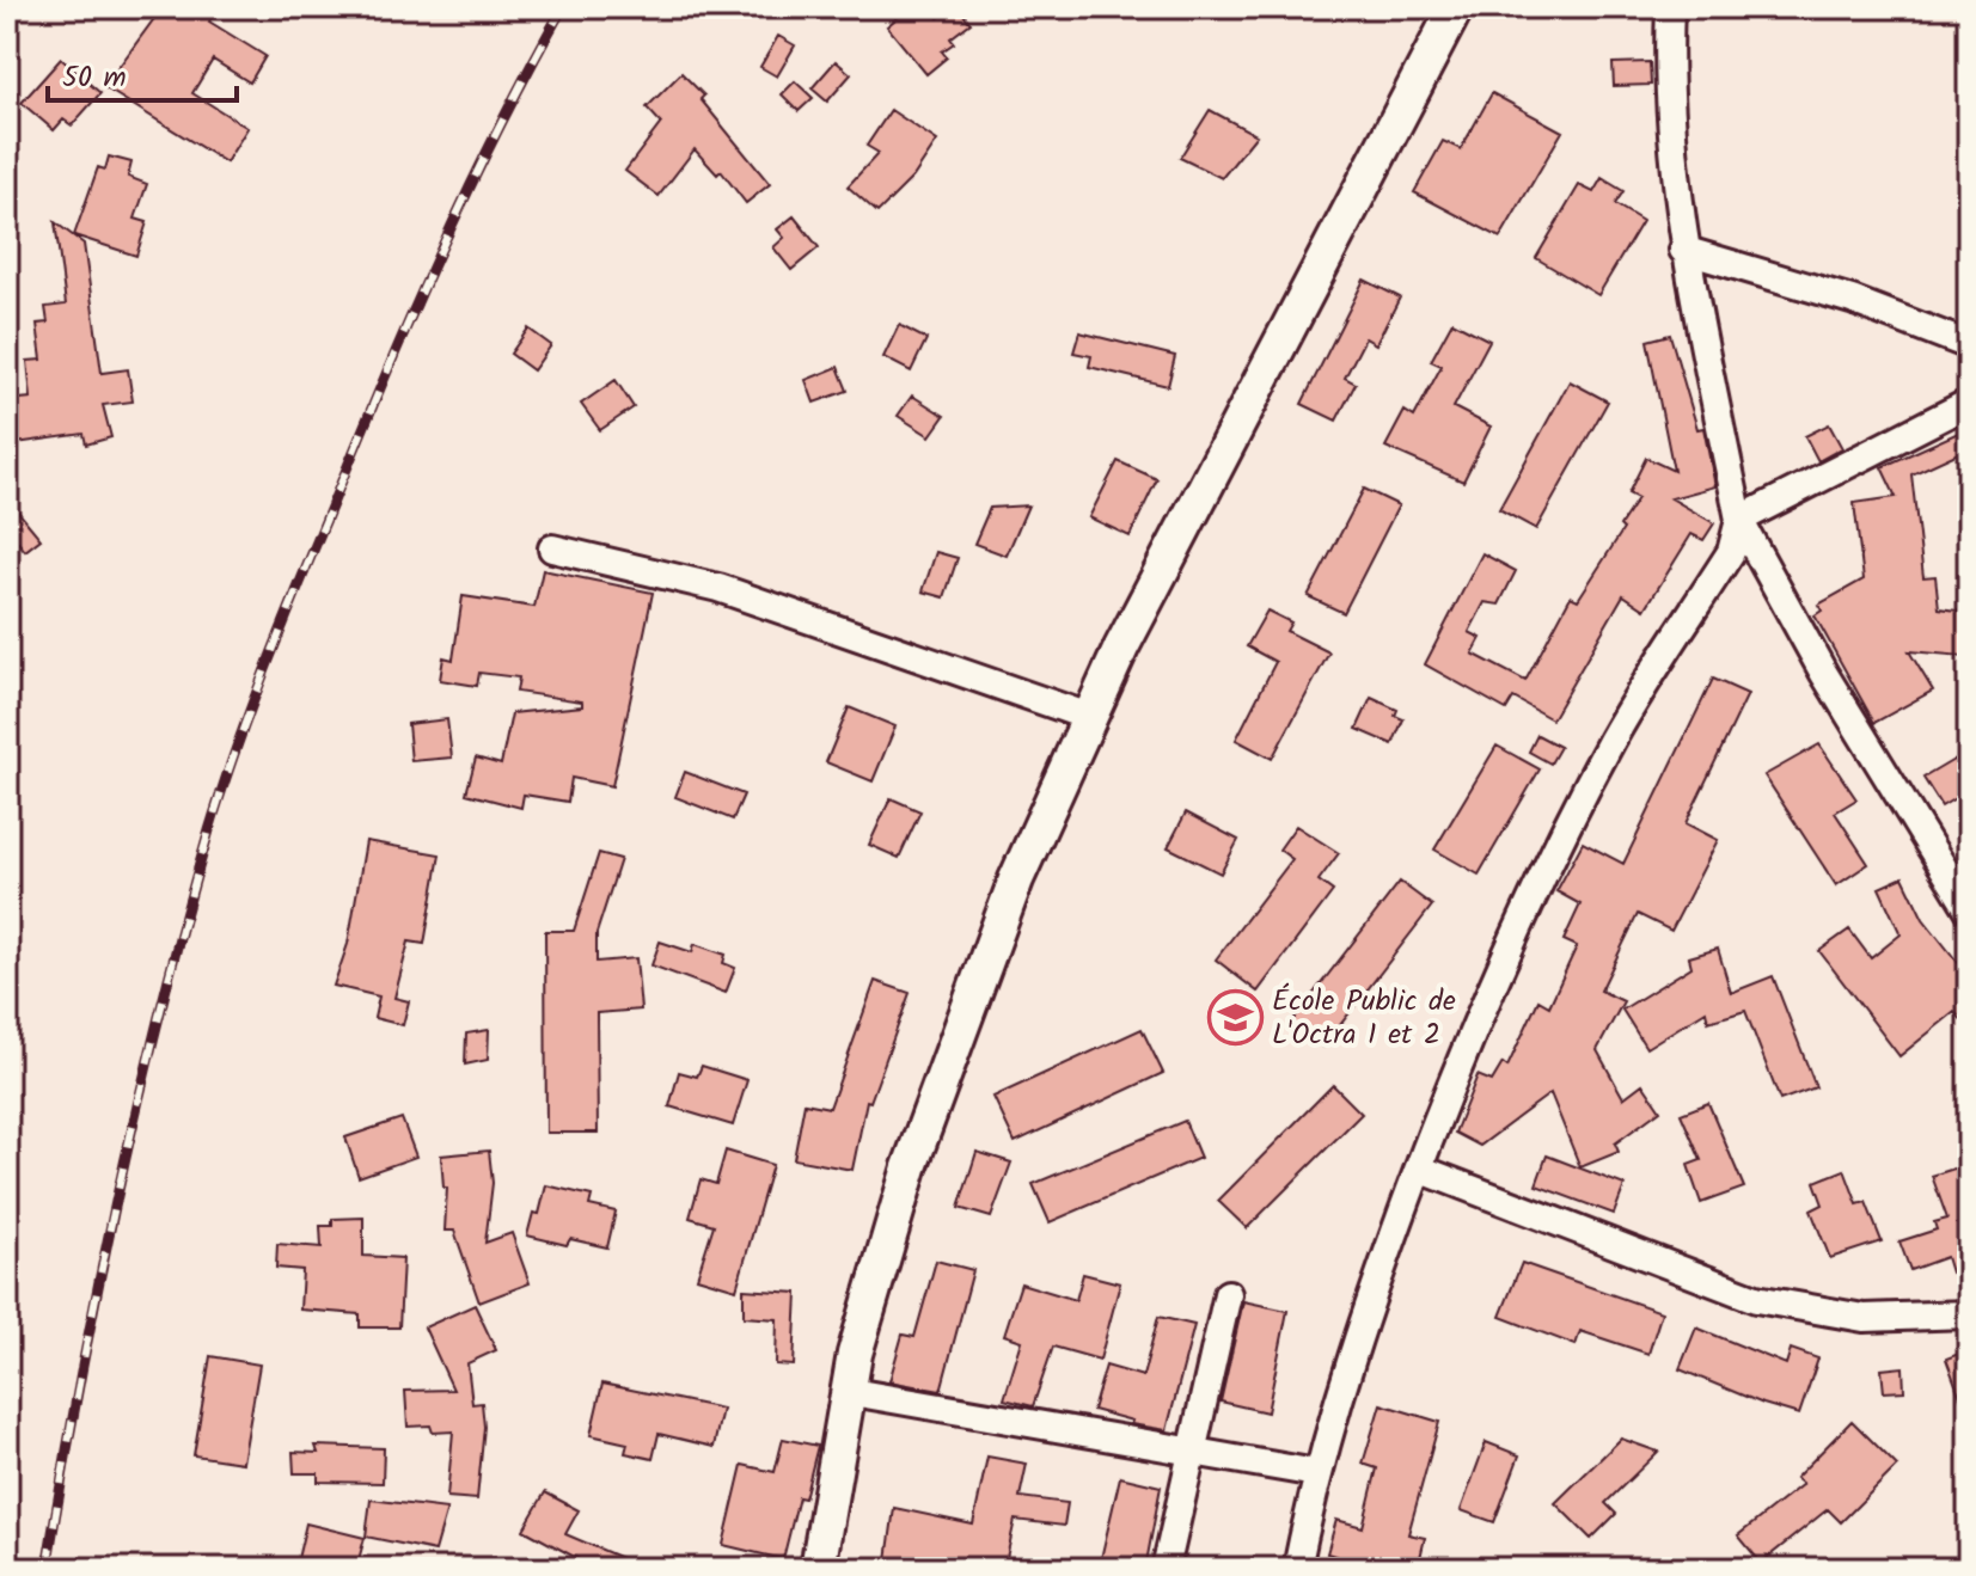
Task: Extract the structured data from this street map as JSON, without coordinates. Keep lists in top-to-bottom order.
{
  "places": {
    "school or university": ["École Public de L'Octra 1 et 2"]
  },
  "scale_bar": "50 m"
}
